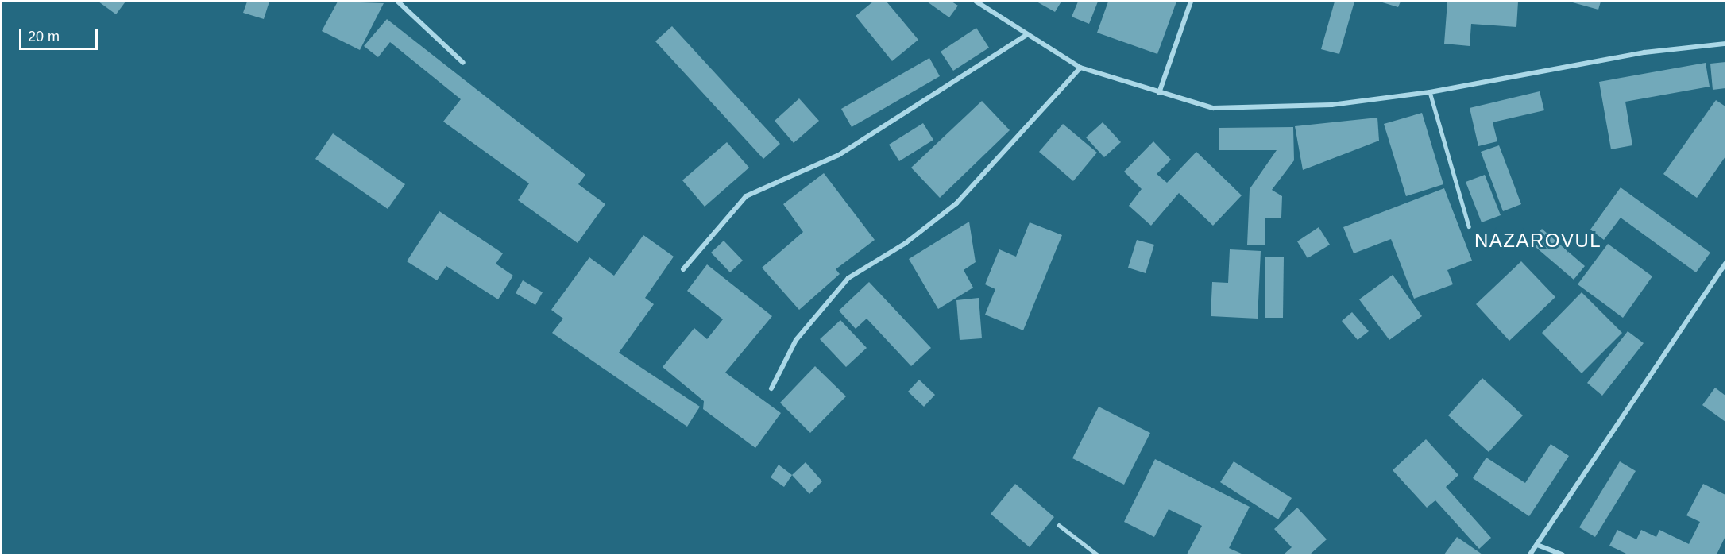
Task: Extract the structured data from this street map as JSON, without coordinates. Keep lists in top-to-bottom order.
{
  "districts": ["NAZAROVUL"],
  "scale_bar": "20 m"
}
